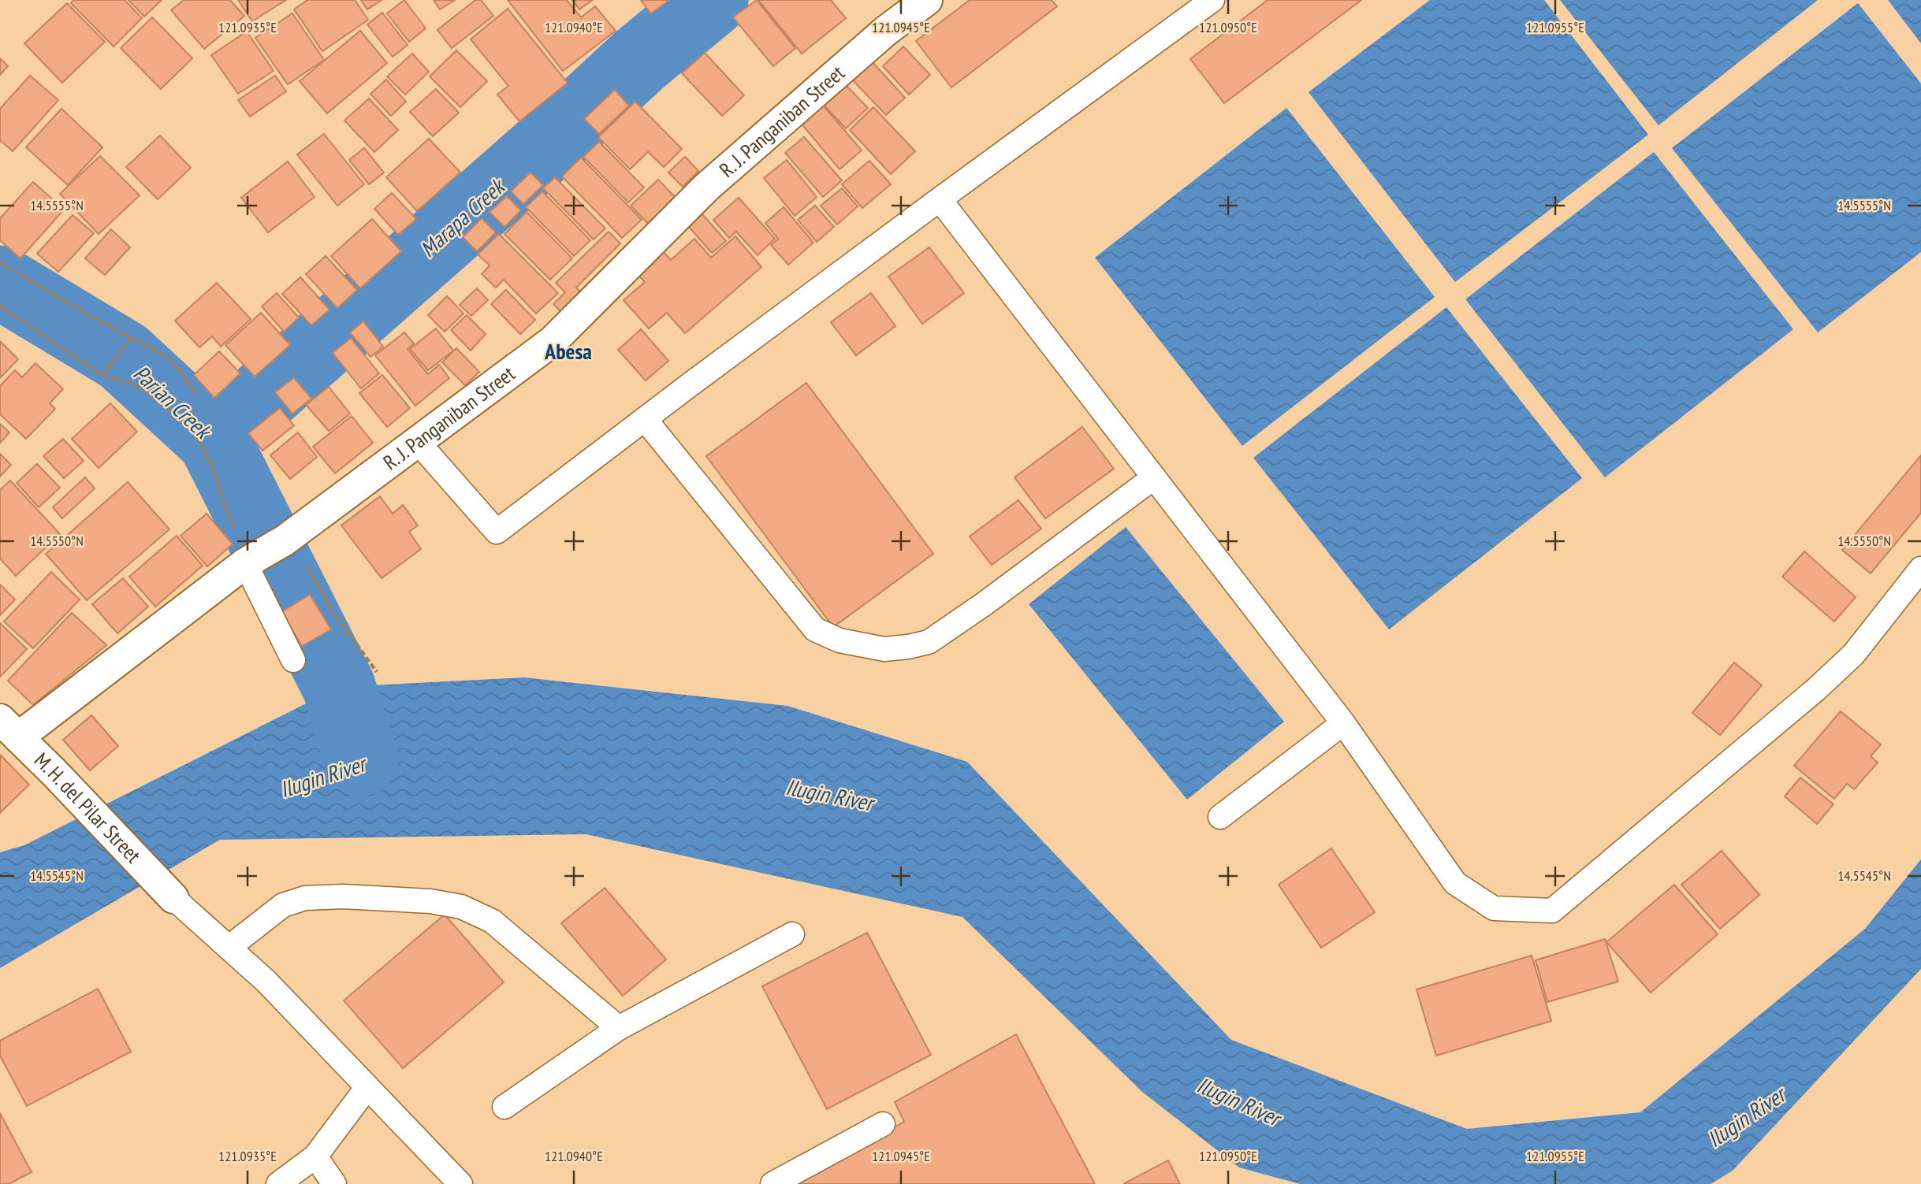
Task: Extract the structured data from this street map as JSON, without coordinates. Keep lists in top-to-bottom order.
{
  "streets": {
    "street": ["R. J. Panganiban Street", "M. H. del Pilar Street"]
  },
  "crossings": [
    ["R. J. Panganiban Street", "M. H. del Pilar Street"]
  ],
  "districts": ["Abesa"],
  "water": ["Marapa Creek", "Parian Creek", "Ilugin River"],
  "coordinates": [
    "121.0935°E",
    "121.0940°E",
    "121.0945°E",
    "121.0950°E",
    "121.0955°E",
    "14.5555°N",
    "14.5550°N",
    "14.5545°N"
  ]
}
